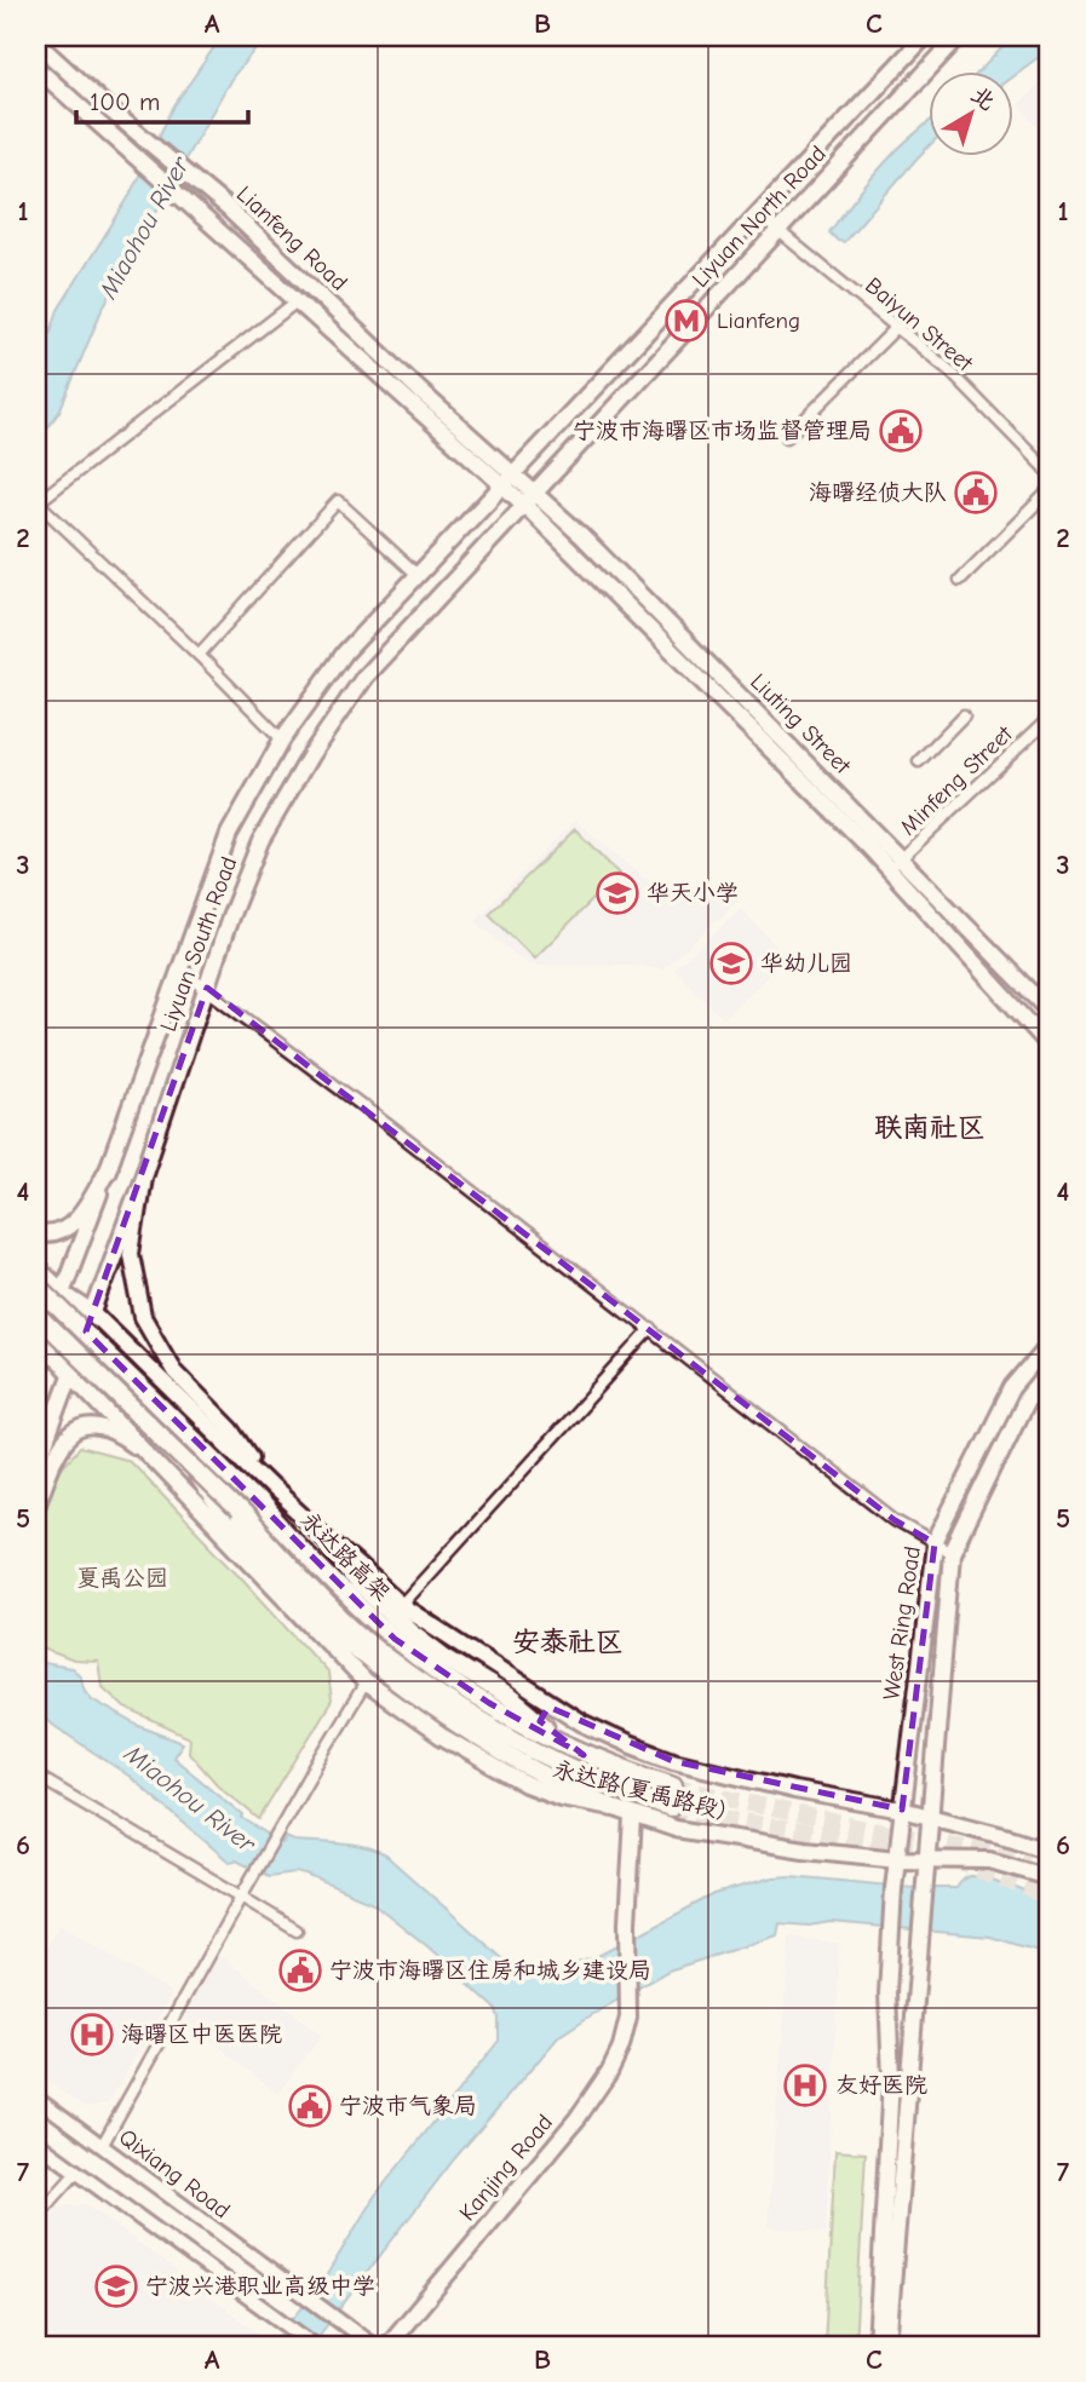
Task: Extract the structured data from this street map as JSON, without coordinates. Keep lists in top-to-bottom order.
{
  "streets": {
    "highway": ["永达路高架"],
    "main road": [
      "Liyuan North Road",
      "Lianfeng Road",
      "Liuting Street",
      "Liyuan South Road",
      "West Ring Road",
      "永达路(夏禹路段)",
      "Kanjing Road"
    ],
    "street": ["Baiyun Street", "Minfeng Street", "Qixiang Road"]
  },
  "crossings": [
    ["Liyuan North Road", "Lianfeng Road"],
    ["Liyuan North Road", "Baiyun Street"],
    ["Liyuan North Road", "Liuting Street"],
    ["Liyuan North Road", "Liyuan South Road"],
    ["Lianfeng Road", "Liuting Street"],
    ["Lianfeng Road", "Liyuan South Road"],
    ["Liuting Street", "Minfeng Street"],
    ["Liuting Street", "Liyuan South Road"],
    ["Liyuan South Road", "永达路(夏禹路段)"],
    ["West Ring Road", "永达路(夏禹路段)"],
    ["永达路(夏禹路段)", "Kanjing Road"]
  ],
  "districts": ["联南社区", "安泰社区"],
  "water": ["Miaohou River"],
  "parks": ["夏禹公园"],
  "places": {
    "metro station": ["Lianfeng"],
    "public building": [
      "宁波市海曙区市场监督管理局",
      "海曙经侦大队",
      "宁波市海曙区住房和城乡建设局",
      "宁波市气象局"
    ],
    "school or university": ["华天小学", "华幼儿园", "宁波兴港职业高级中学"],
    "hospital": ["海曙区中医医院", "友好医院"]
  },
  "scale_bar": "100 m",
  "north": "top right",
  "grid": {
    "columns": ["A", "B", "C"],
    "rows": [
      "1",
      "2",
      "3",
      "4",
      "5",
      "6",
      "7"
    ]
  }
}
